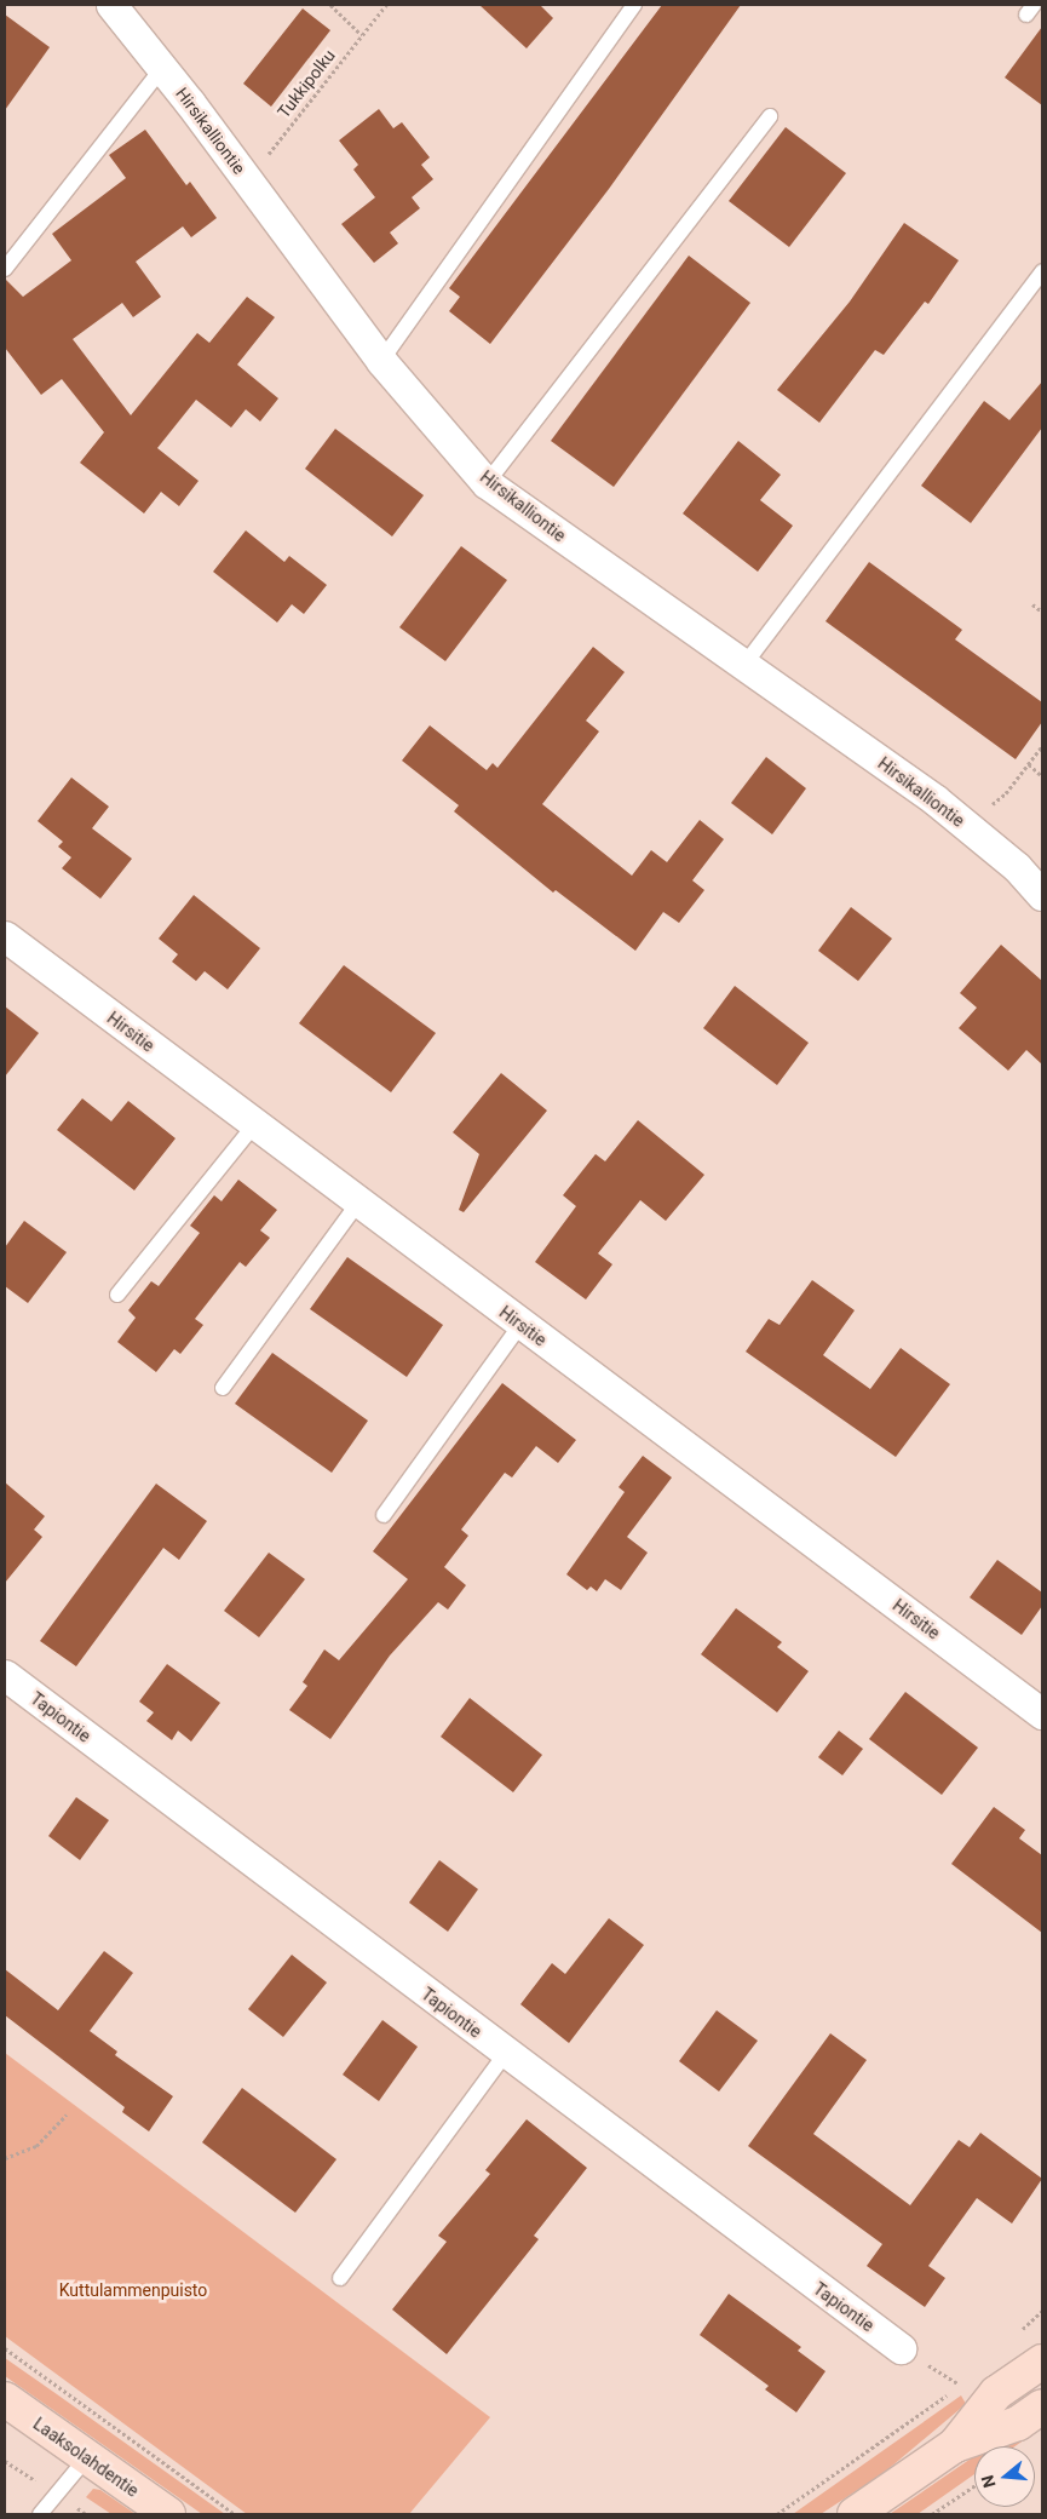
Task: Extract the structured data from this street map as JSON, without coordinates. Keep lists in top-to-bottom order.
{
  "streets": {
    "main road": ["Laaksolahdentie"],
    "street": ["Hirsikalliontie", "Hirsitie", "Tapiontie"],
    "path": ["Tukkipolku"]
  },
  "crossings": [
    ["Tukkipolku", "Hirsikalliontie"]
  ],
  "parks": ["Kuttulammenpuisto"],
  "north": "left"
}
